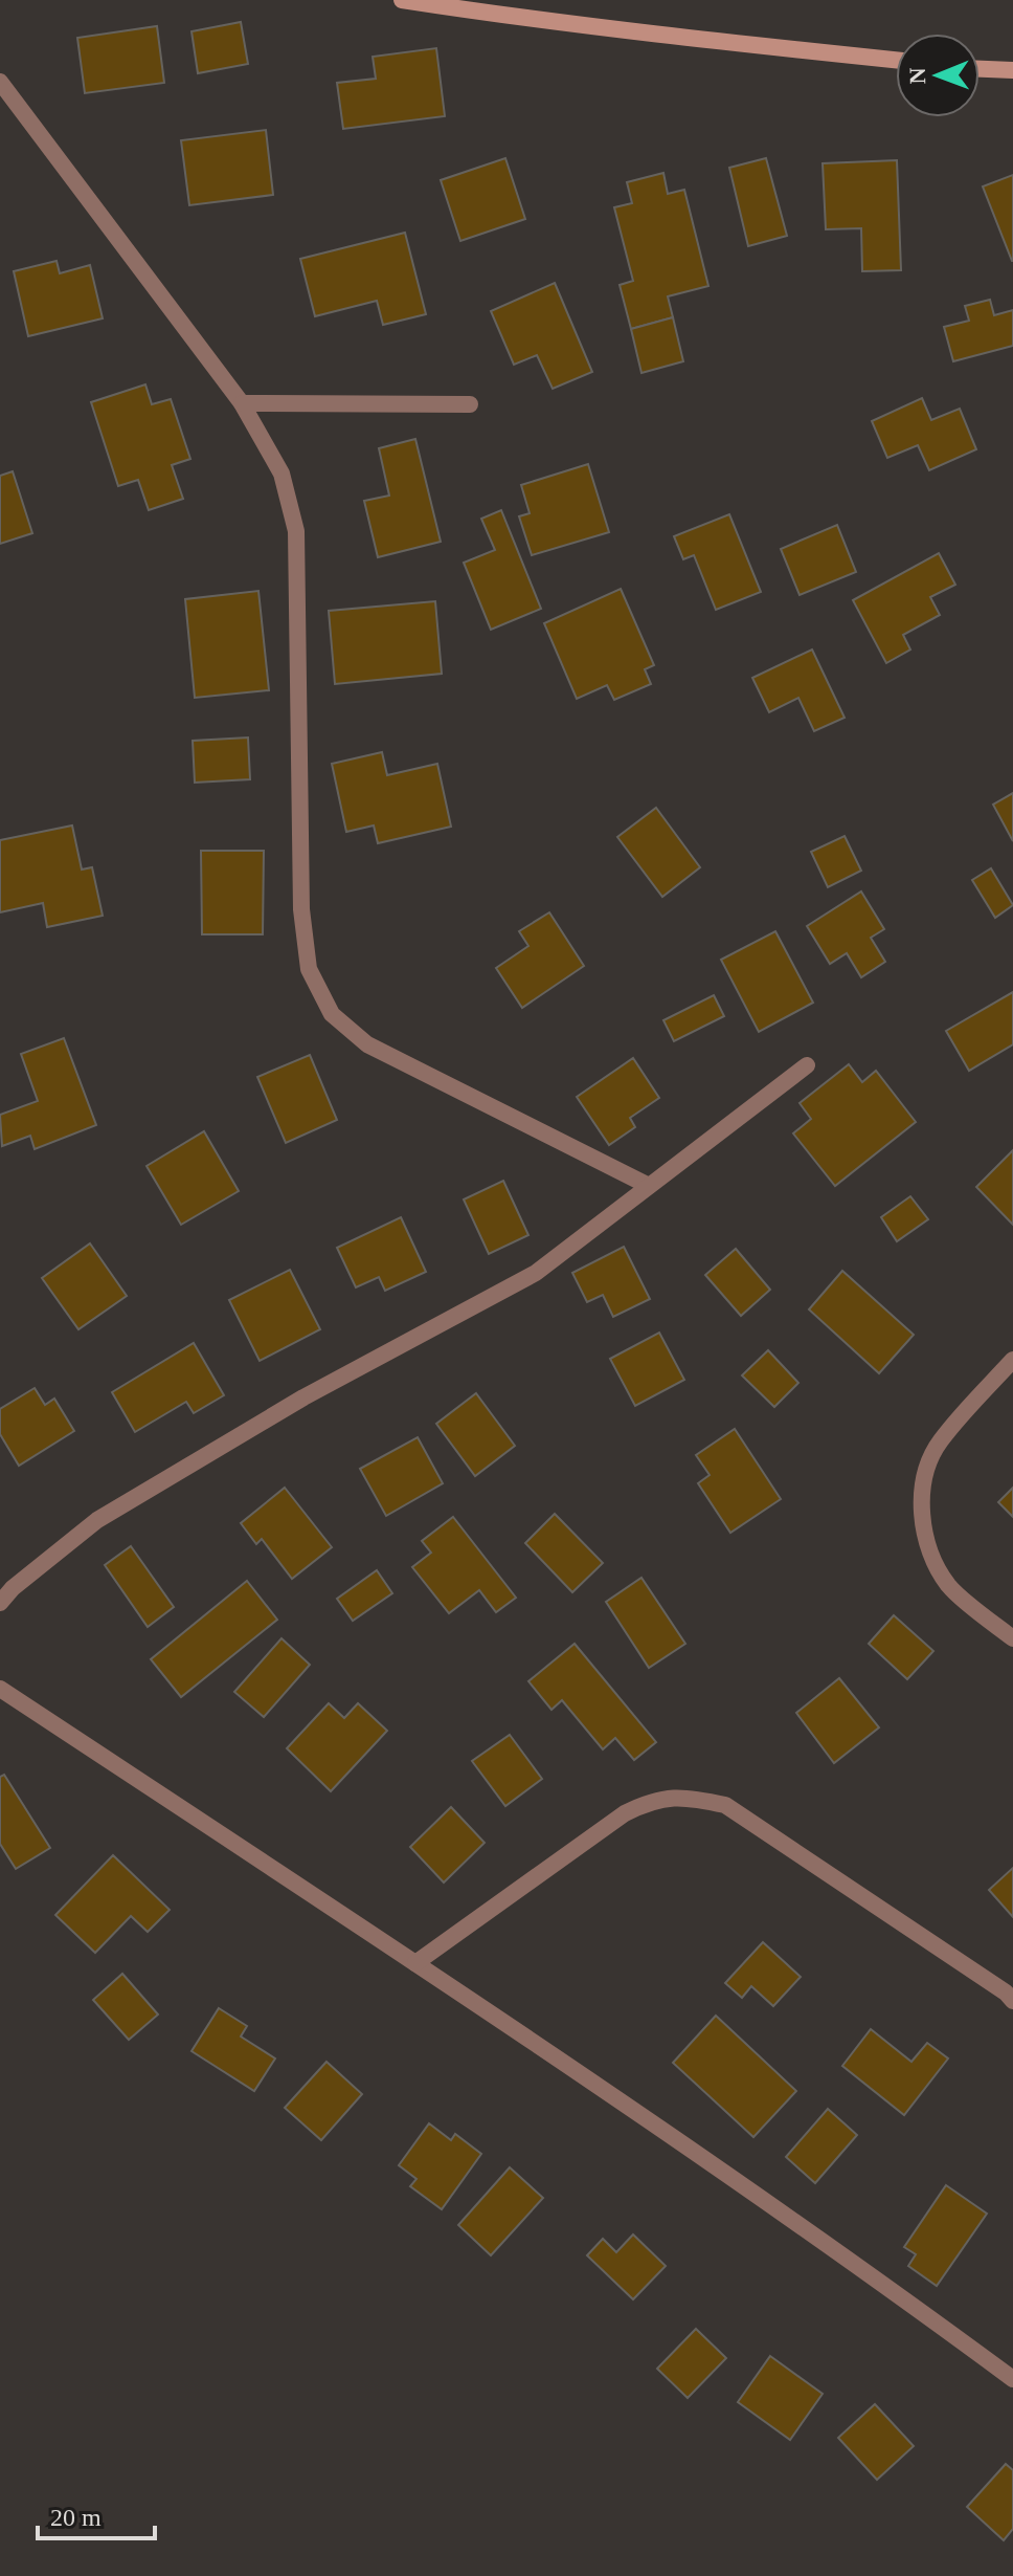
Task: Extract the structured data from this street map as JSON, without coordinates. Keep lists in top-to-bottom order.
{
  "scale_bar": "20 m",
  "north": "left"
}
